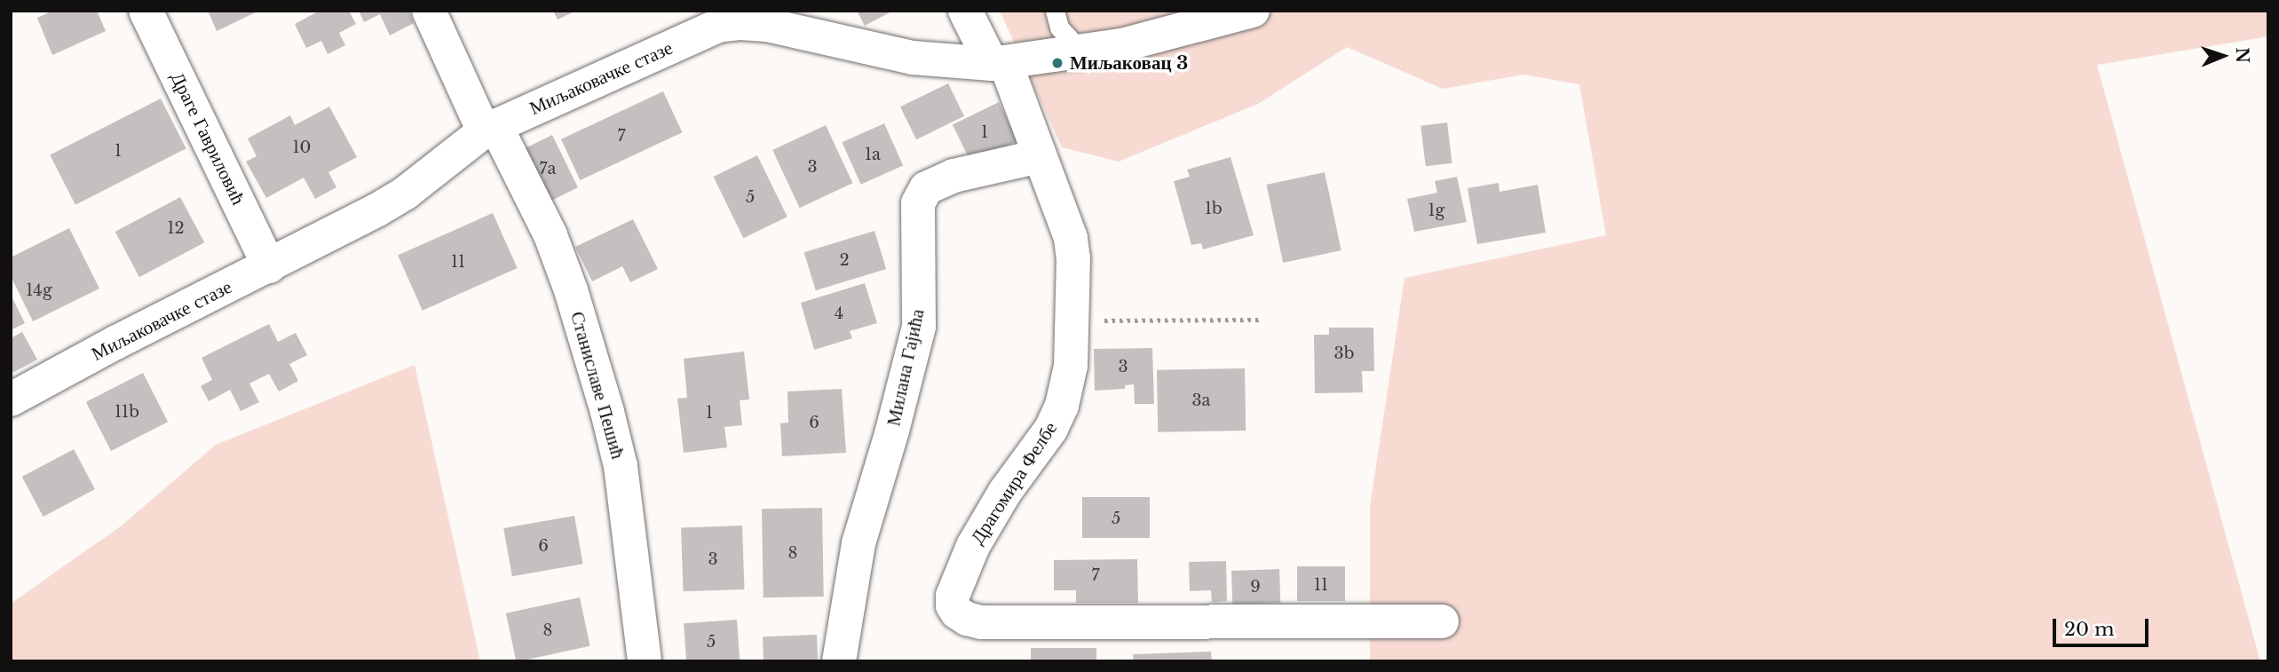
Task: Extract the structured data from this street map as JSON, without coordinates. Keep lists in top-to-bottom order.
{
  "streets": {
    "street": [
      "Миљаковачке стазе",
      "Драге Гавриловић",
      "Милана Гајића",
      "Станиславе Пешић",
      "Драгомира Фелбе"
    ]
  },
  "crossings": [
    ["Миљаковачке стазе", "Драге Гавриловић"],
    ["Миљаковачке стазе", "Станиславе Пешић"],
    ["Миљаковачке стазе", "Драгомира Фелбе"],
    ["Милана Гајића", "Драгомира Фелбе"]
  ],
  "places": ["Миљаковац 3"],
  "house_numbers": [
    "1",
    "7",
    "10",
    "1",
    "1a",
    "3",
    "7a",
    "5",
    "1b",
    "1g",
    "12",
    "2",
    "11",
    "14g",
    "4",
    "3b",
    "3",
    "3a",
    "11b",
    "1",
    "6",
    "5",
    "6",
    "8",
    "3",
    "7",
    "11",
    "9",
    "8",
    "5"
  ],
  "scale_bar": "20 m",
  "north": "right"
}
